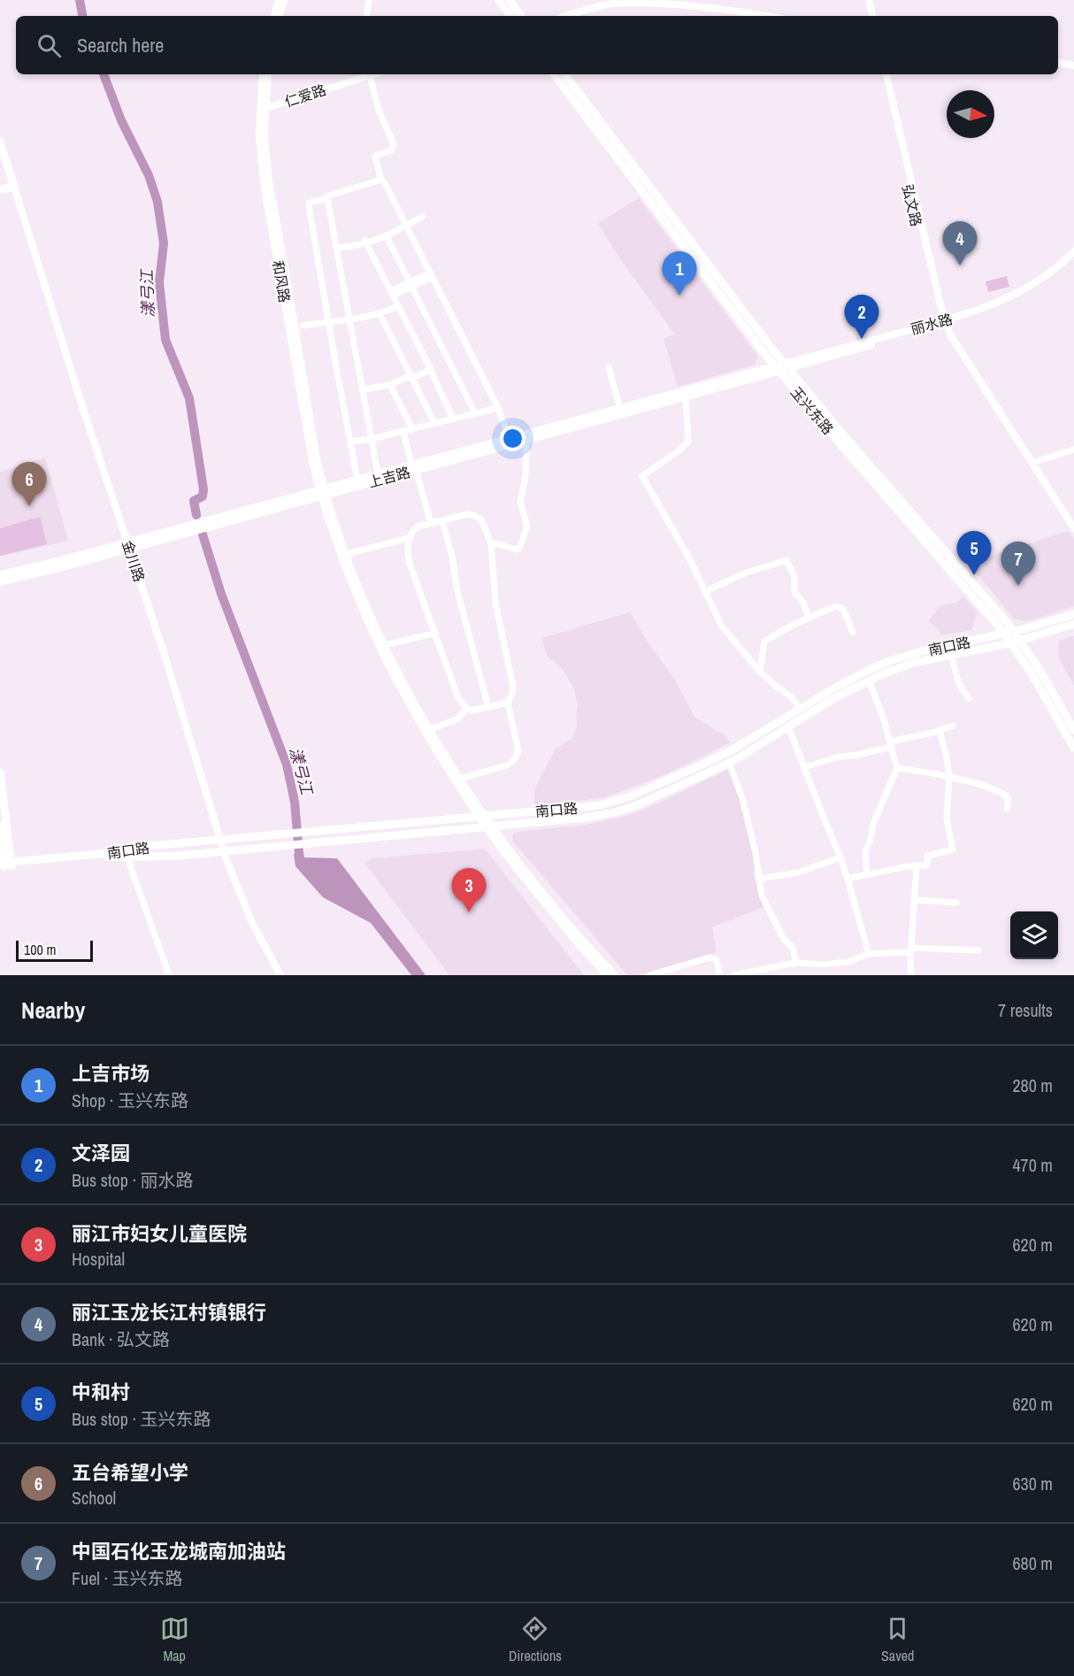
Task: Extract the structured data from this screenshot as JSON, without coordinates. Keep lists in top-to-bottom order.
{
  "streets": {
    "main road": [
      "玉兴东路",
      "上吉路",
      "金川路",
      "南口路"
    ],
    "street": [
      "仁爱路",
      "弘文路",
      "和风路",
      "丽水路"
    ]
  },
  "crossings": [
    ["仁爱路", "和风路"],
    ["弘文路", "丽水路"],
    ["和风路", "上吉路"],
    ["丽水路", "玉兴东路"],
    ["丽水路", "上吉路"],
    ["玉兴东路", "上吉路"],
    ["玉兴东路", "南口路"],
    ["上吉路", "金川路"],
    ["金川路", "南口路"]
  ],
  "water": ["漾弓江"],
  "scale_bar": "100 m",
  "north": "right",
  "page": {
    "search": "Search here",
    "pins": [
      "4",
      "1",
      "2",
      "6",
      "5",
      "7",
      "3"
    ],
    "scale": "100 m",
    "heading": ["Nearby", "7 results"],
    "list": [
      {
        "mark": "1",
        "name": "上吉市场",
        "note": "Shop · 玉兴东路",
        "value": "280 m"
      },
      {
        "mark": "2",
        "name": "文泽园",
        "note": "Bus stop · 丽水路",
        "value": "470 m"
      },
      {
        "mark": "3",
        "name": "丽江市妇女儿童医院",
        "note": "Hospital",
        "value": "620 m"
      },
      {
        "mark": "4",
        "name": "丽江玉龙长江村镇银行",
        "note": "Bank · 弘文路",
        "value": "620 m"
      },
      {
        "mark": "5",
        "name": "中和村",
        "note": "Bus stop · 玉兴东路",
        "value": "620 m"
      },
      {
        "mark": "6",
        "name": "五台希望小学",
        "note": "School",
        "value": "630 m"
      },
      {
        "mark": "7",
        "name": "中国石化玉龙城南加油站",
        "note": "Fuel · 玉兴东路",
        "value": "680 m"
      }
    ],
    "nav": ["Map", "Directions", "Saved"]
  }
}
